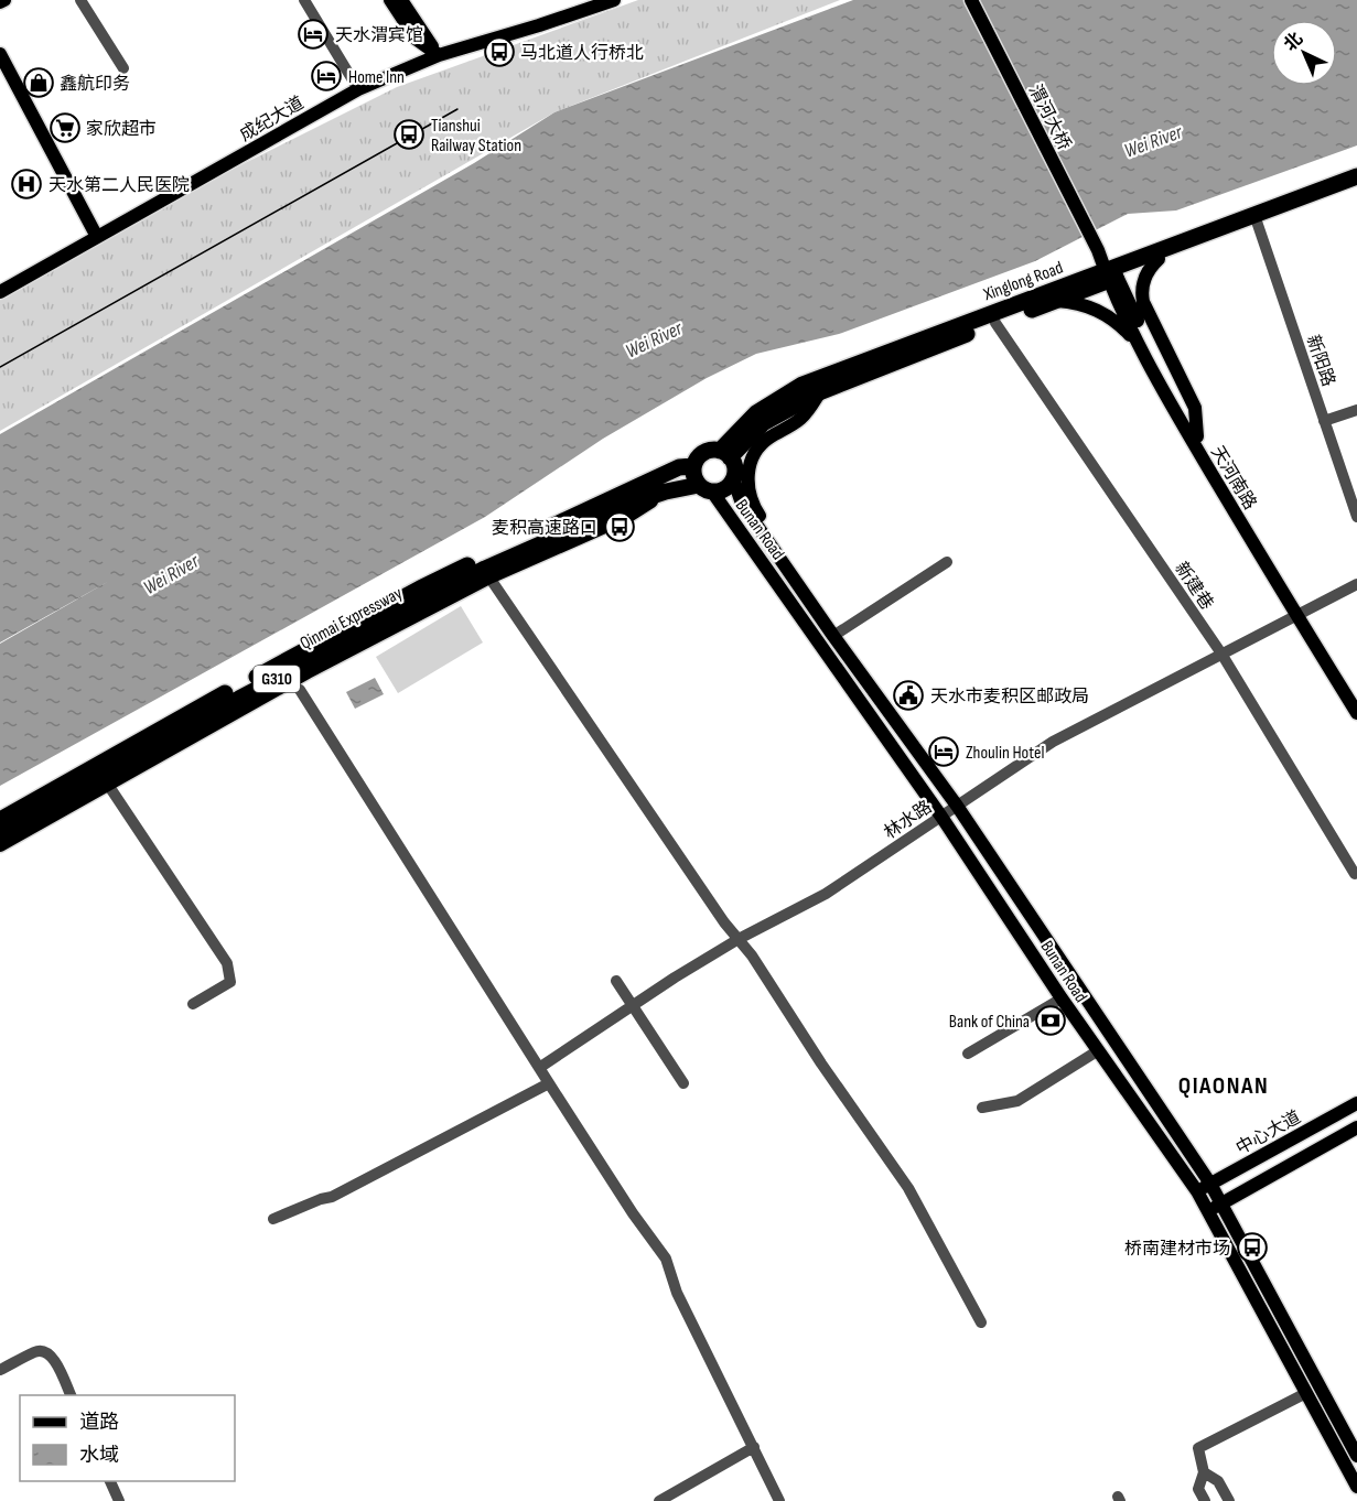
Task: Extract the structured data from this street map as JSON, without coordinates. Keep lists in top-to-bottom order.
{
  "streets": {
    "highway": ["Xinglong Road", "Qinmai Expressway", "G310"],
    "main road": [
      "渭河大桥",
      "成纪大道",
      "天河南路",
      "Bunan Road",
      "中心大道"
    ],
    "street": ["新阳路", "新建巷", "林水路"]
  },
  "crossings": [
    ["渭河大桥", "天河南路"],
    ["Xinglong Road", "新阳路"],
    ["Xinglong Road", "天河南路"],
    ["Xinglong Road", "Bunan Road"],
    ["Xinglong Road", "新建巷"],
    ["Xinglong Road", "Qinmai Expressway"],
    ["天河南路", "林水路"],
    ["Bunan Road", "Qinmai Expressway"],
    ["Bunan Road", "林水路"],
    ["Bunan Road", "中心大道"],
    ["新建巷", "林水路"]
  ],
  "districts": ["QIAONAN"],
  "water": ["Wei River"],
  "places": {
    "hotel": ["天水渭宾馆", "Home Inn", "Zhoulin Hotel"],
    "bus stop": [
      "马北道人行桥北",
      "Tianshui Railway Station",
      "麦积高速路口",
      "桥南建材市场"
    ],
    "shop": ["鑫航印务"],
    "supermarket": ["家欣超市"],
    "hospital": ["天水第二人民医院"],
    "public building": ["天水市麦积区邮政局"],
    "bank": ["Bank of China"]
  },
  "legend": ["道路", "水域"],
  "north": "top left"
}
